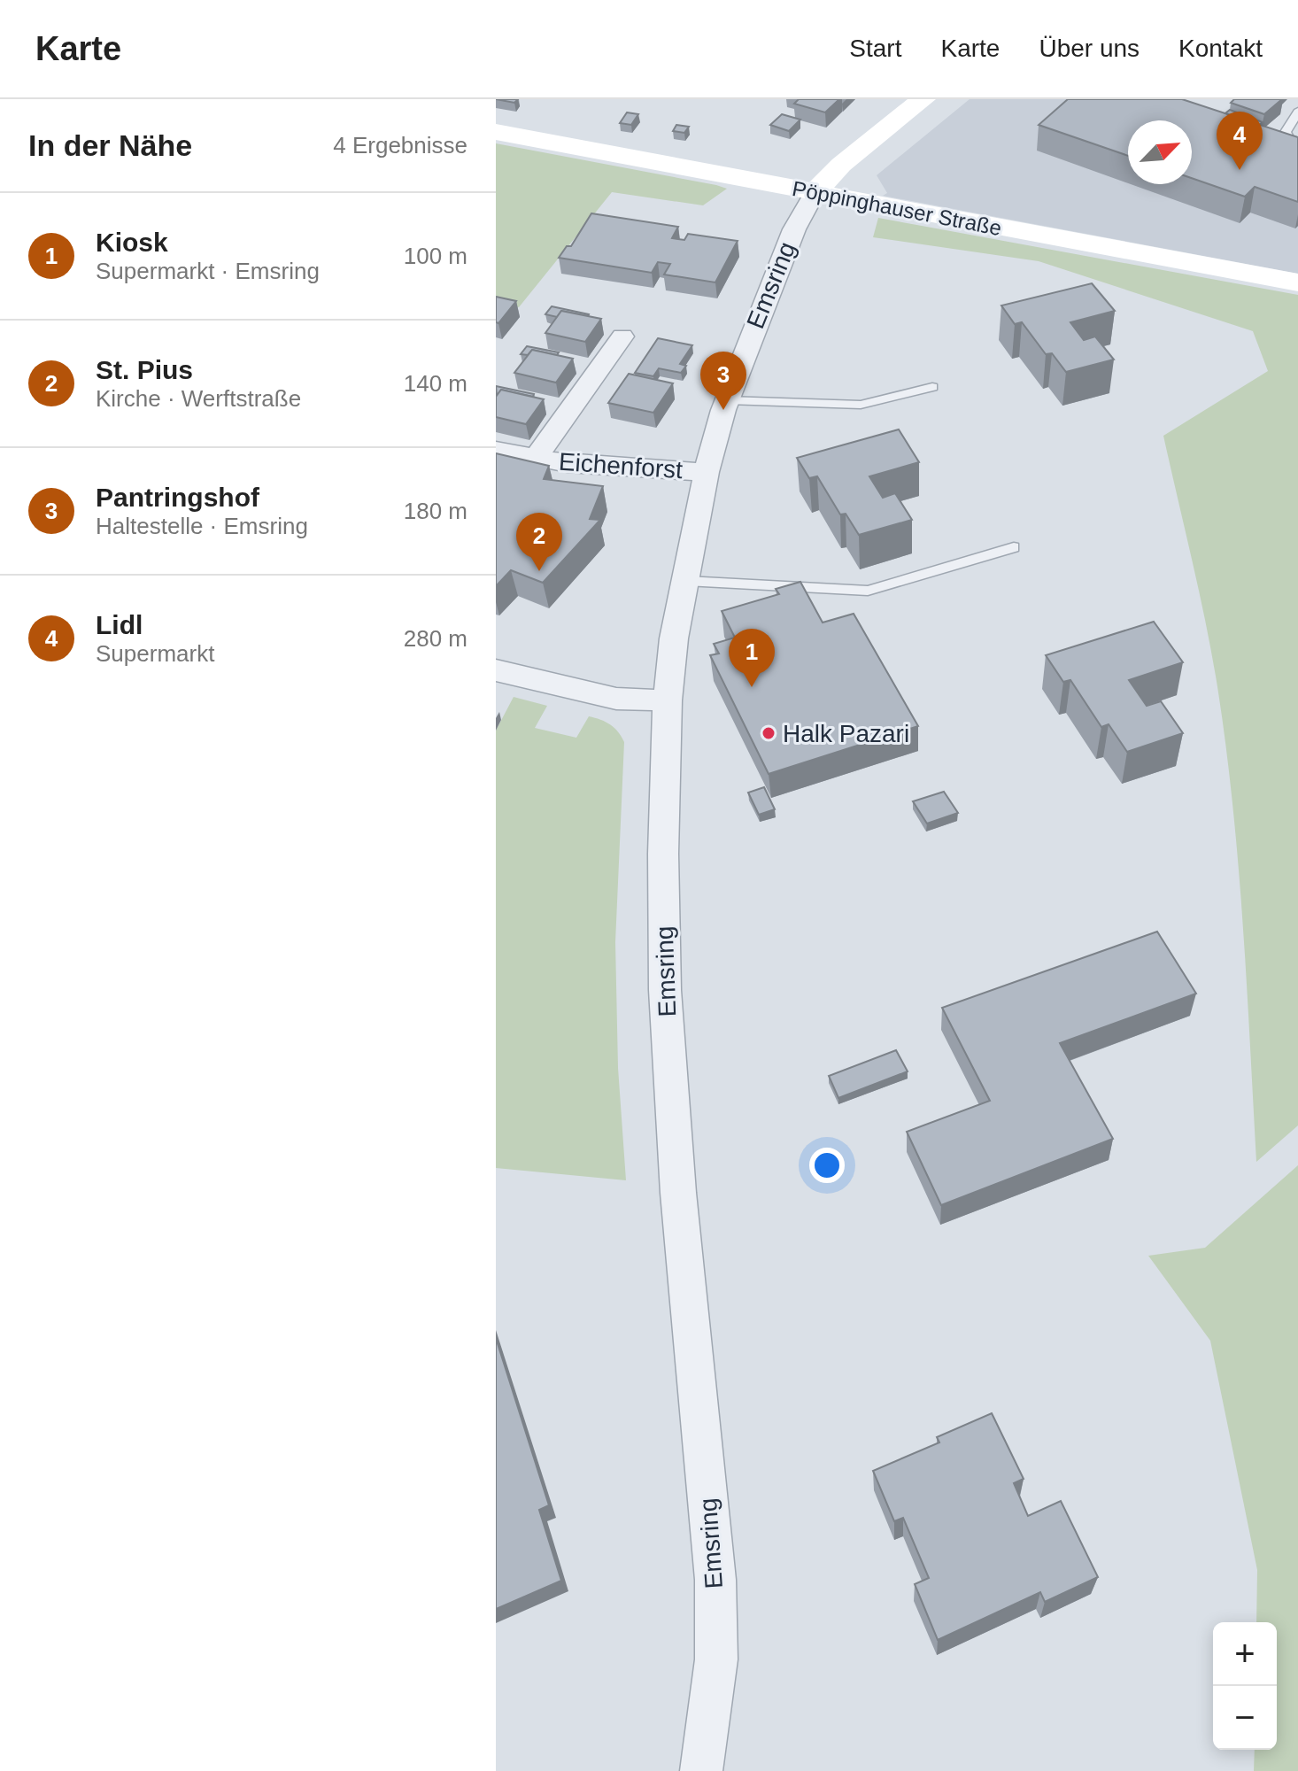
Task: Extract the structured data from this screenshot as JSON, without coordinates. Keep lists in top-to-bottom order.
{
  "streets": {
    "main road": ["Pöppinghauser Straße"],
    "street": ["Emsring", "Eichenforst"]
  },
  "crossings": [
    ["Pöppinghauser Straße", "Emsring"],
    ["Emsring", "Eichenforst"]
  ],
  "places": ["Halk Pazari"],
  "north": "top right",
  "page": {
    "header": "Karte",
    "nav": [
      "Start",
      "Karte",
      "Über uns",
      "Kontakt"
    ],
    "heading": ["In der Nähe", "4 Ergebnisse"],
    "pins": [
      "4",
      "3",
      "2",
      "1"
    ],
    "list": [
      {
        "mark": "1",
        "name": "Kiosk",
        "note": "Supermarkt · Emsring",
        "value": "100 m"
      },
      {
        "mark": "2",
        "name": "St. Pius",
        "note": "Kirche · Werftstraße",
        "value": "140 m"
      },
      {
        "mark": "3",
        "name": "Pantringshof",
        "note": "Haltestelle · Emsring",
        "value": "180 m"
      },
      {
        "mark": "4",
        "name": "Lidl",
        "note": "Supermarkt",
        "value": "280 m"
      }
    ],
    "map_buttons": ["+", "−"]
  }
}
